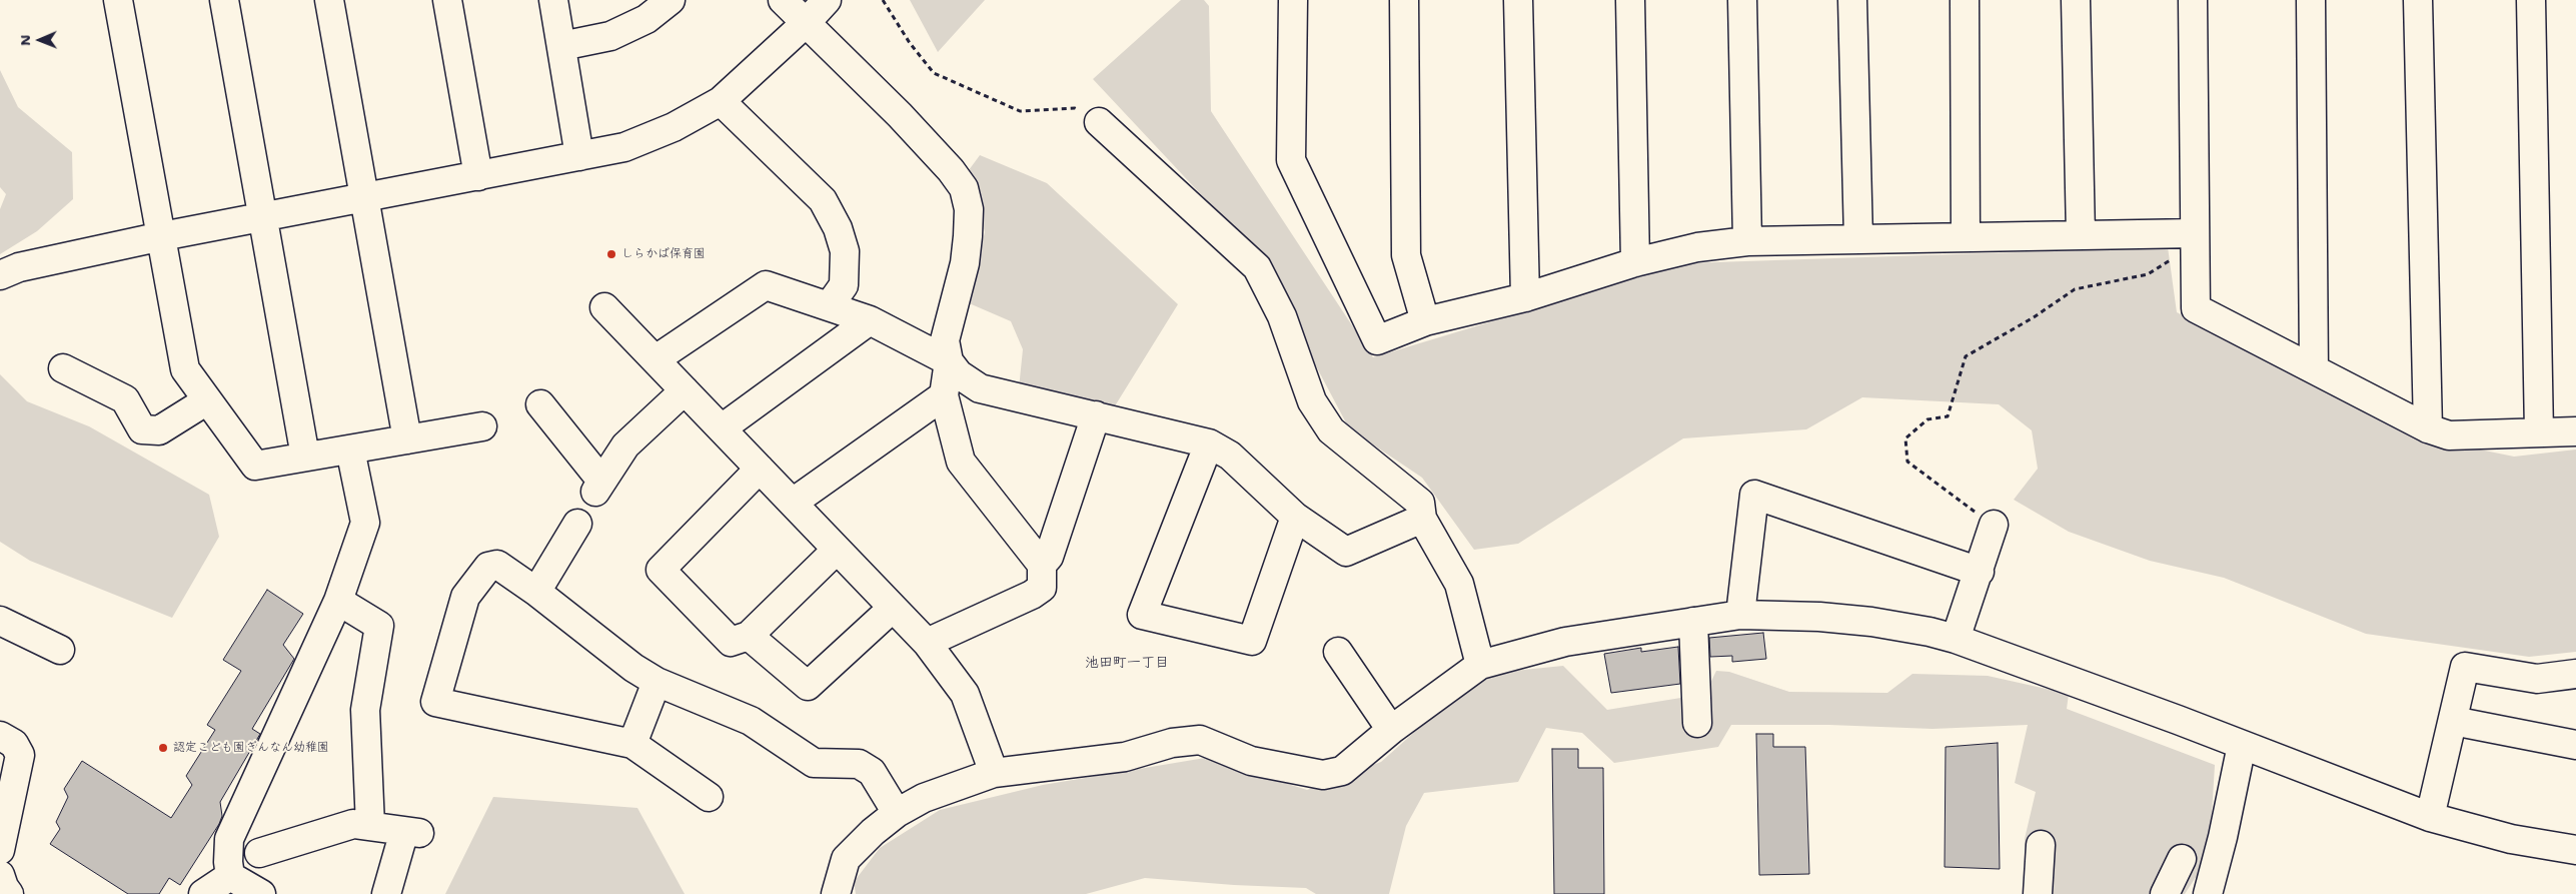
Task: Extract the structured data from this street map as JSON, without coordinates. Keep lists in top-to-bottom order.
{
  "districts": ["池田町一丁目"],
  "places": ["しらかば保育園", "認定こども園ぎんなん幼稚園"],
  "north": "left"
}
